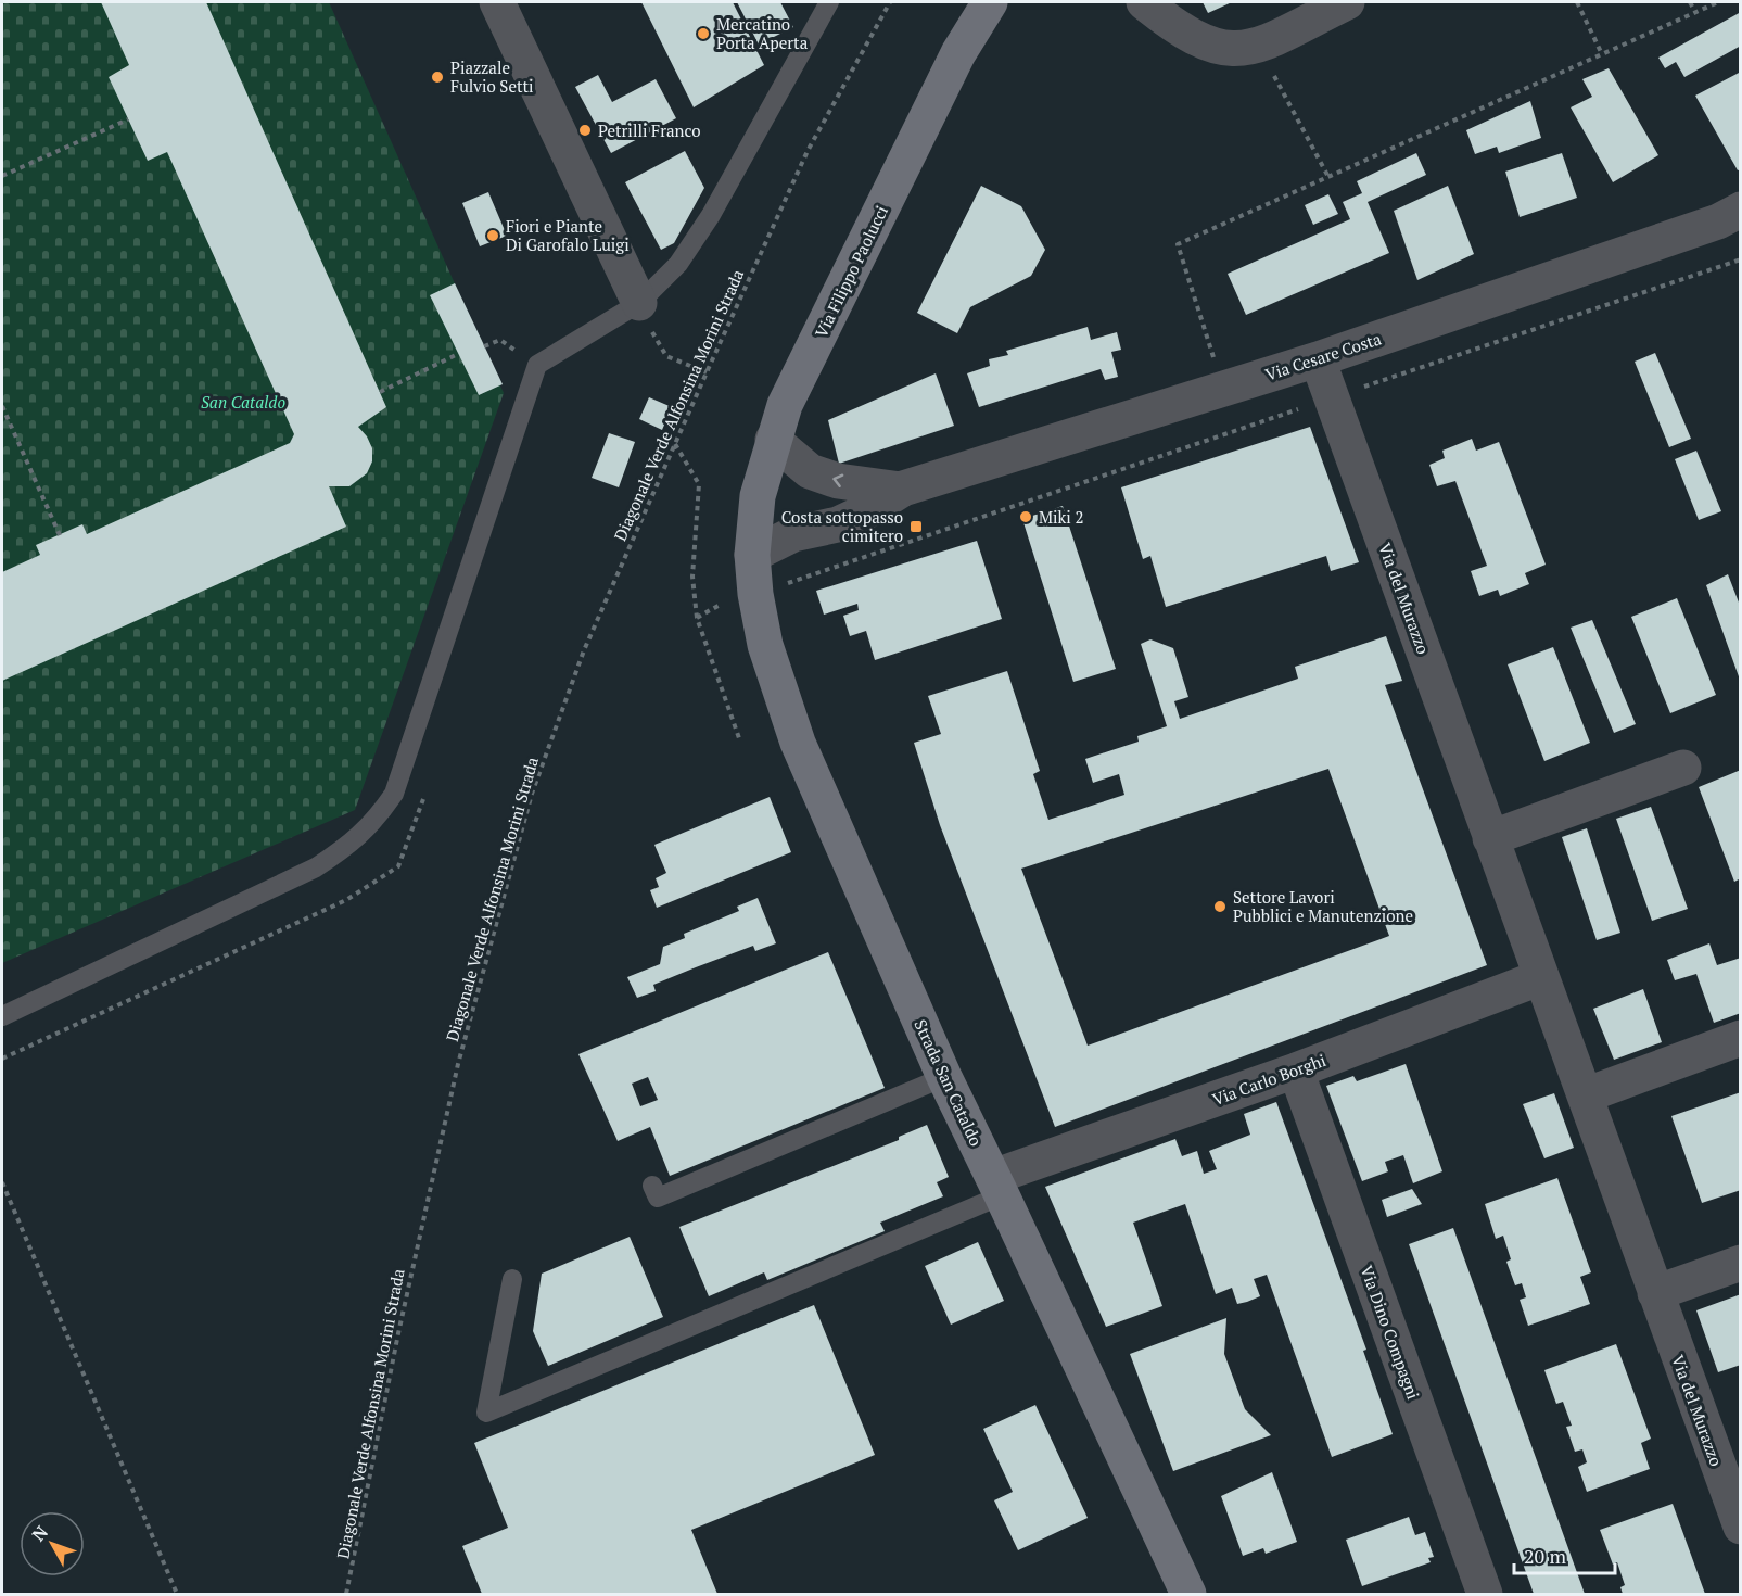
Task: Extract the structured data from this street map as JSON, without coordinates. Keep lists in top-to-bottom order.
{
  "streets": {
    "street": [
      "Via Filippo Paolucci",
      "Via Cesare Costa",
      "Via del Murazzo",
      "Via Carlo Borghi",
      "Strada San Cataldo",
      "Via Dino Compagni"
    ],
    "path": ["Diagonale Verde Alfonsina Morini Strada"]
  },
  "crossings": [
    ["Via Filippo Paolucci", "Via Cesare Costa"],
    ["Via Filippo Paolucci", "Strada San Cataldo"],
    ["Via Cesare Costa", "Via del Murazzo"],
    ["Via Cesare Costa", "Strada San Cataldo"],
    ["Via del Murazzo", "Via Carlo Borghi"],
    ["Via Carlo Borghi", "Strada San Cataldo"],
    ["Via Carlo Borghi", "Via Dino Compagni"]
  ],
  "parks": ["San Cataldo"],
  "places": {
    "other": [
      "Mercatino Porta Aperta",
      "Piazzale Fulvio Setti",
      "Petrilli Franco",
      "Fiori e Piante Di Garofalo Luigi",
      "Miki 2",
      "Settore Lavori Pubblici e Manutenzione"
    ],
    "transit": ["Costa sottopasso cimitero"]
  },
  "scale_bar": "20 m",
  "north": "top left"
}
